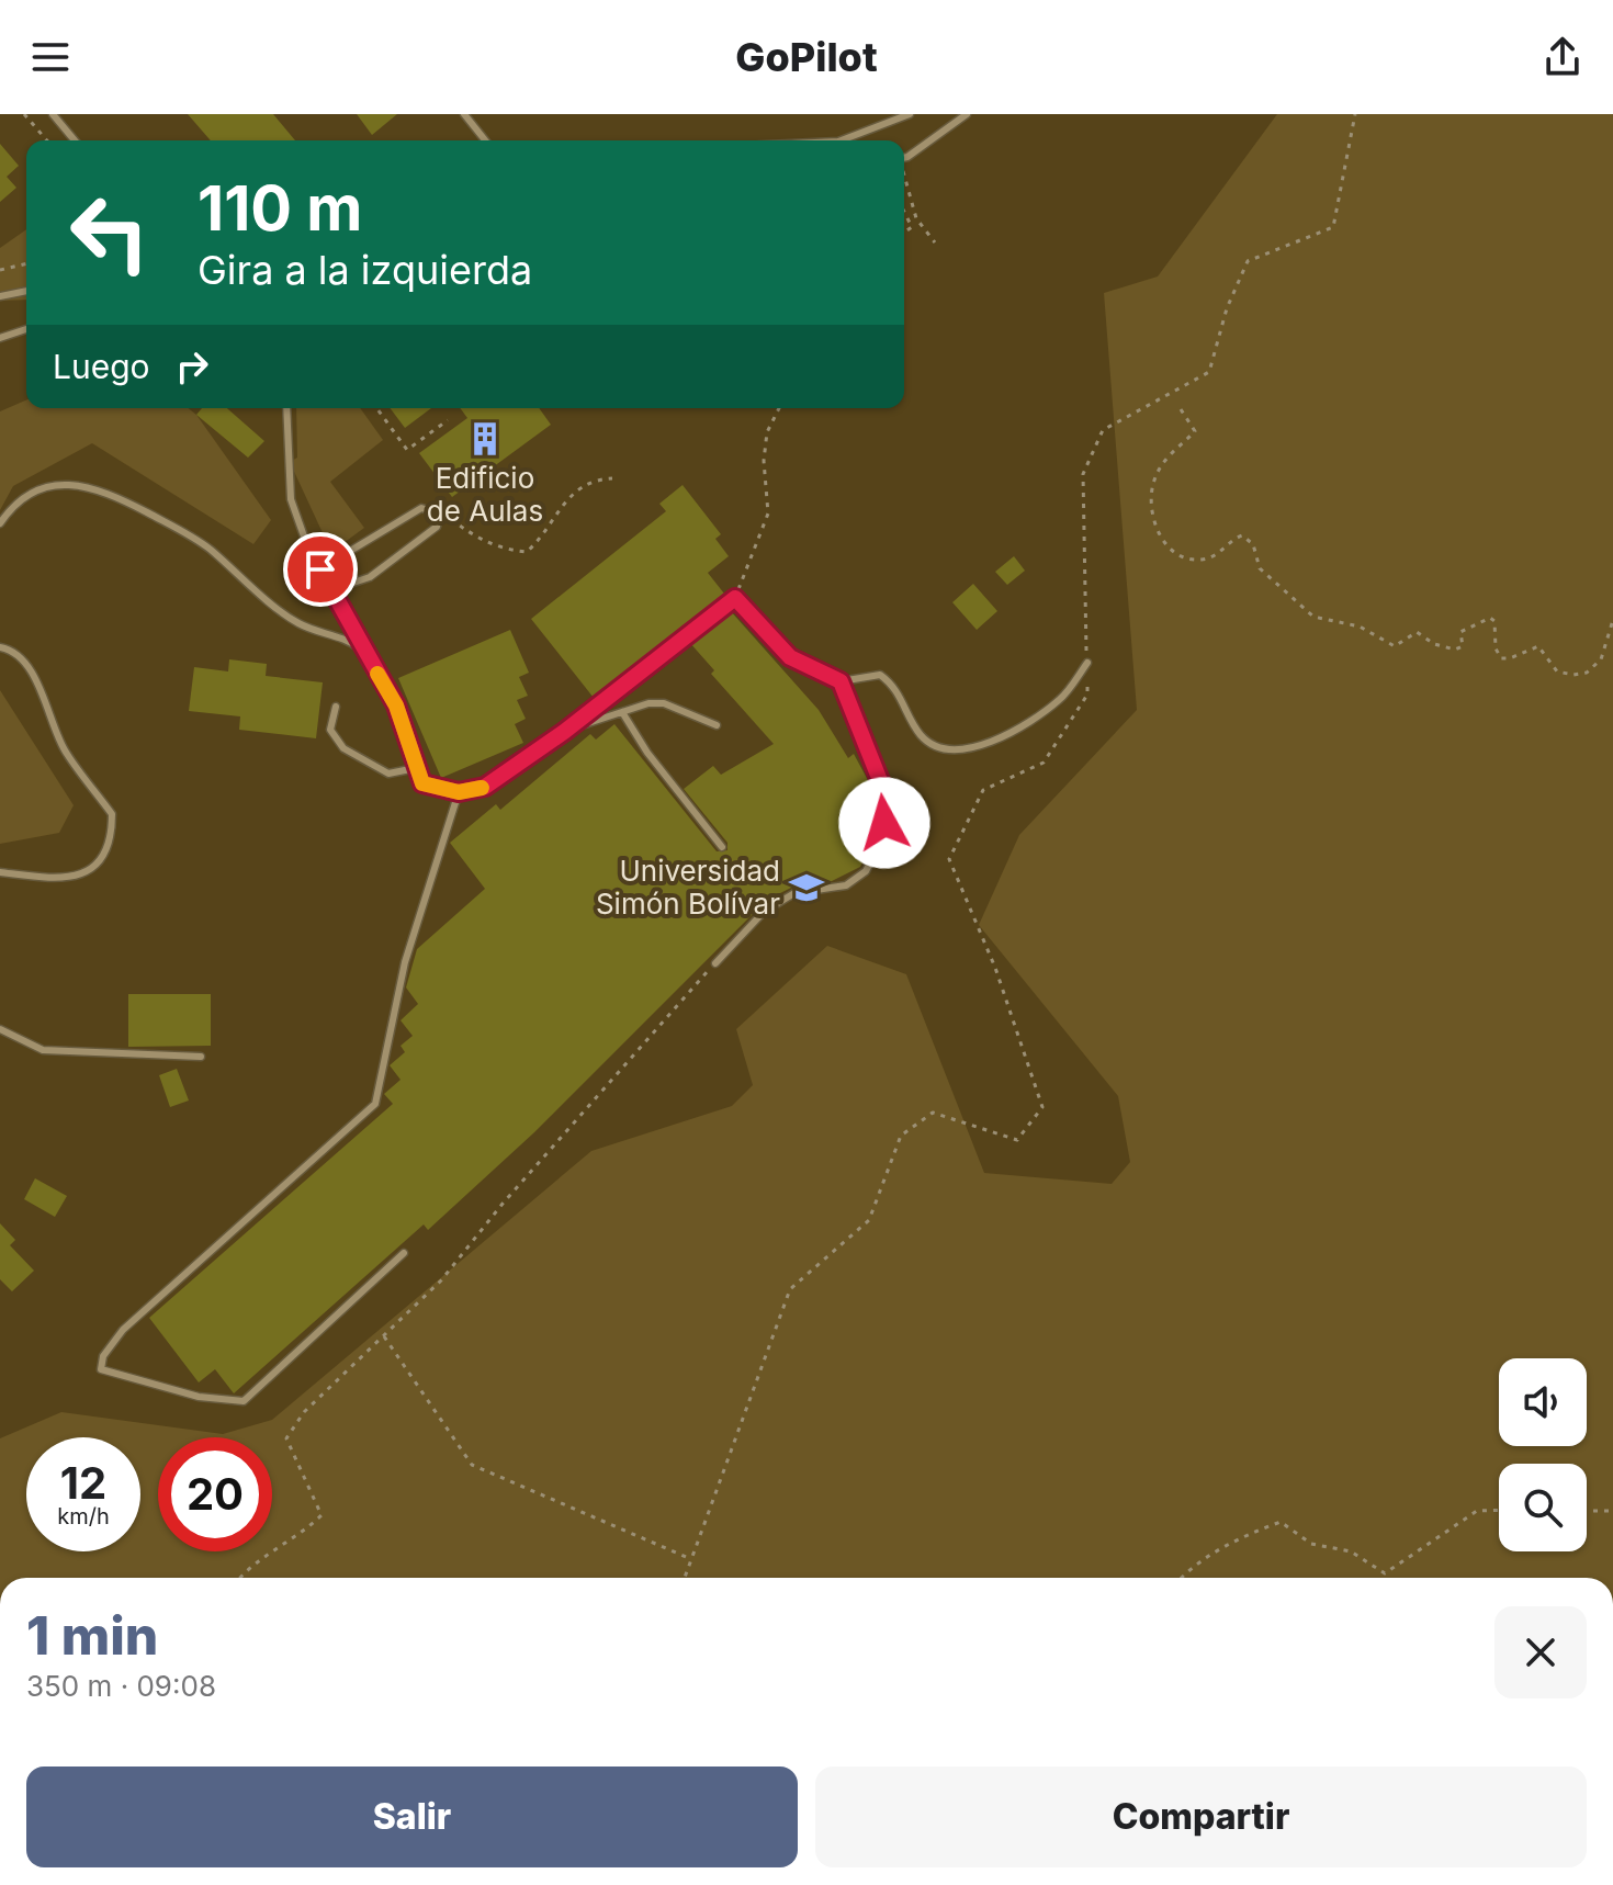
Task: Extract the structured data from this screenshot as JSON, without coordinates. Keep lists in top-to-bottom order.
{
  "places": {
    "building": ["Edificio de Aulas"],
    "school or university": ["Universidad Simón Bolívar"]
  },
  "page": {
    "header": "GoPilot",
    "turn": ["110 m", "Gira a la izquierda"],
    "then": "Luego",
    "speed": "12 km/h",
    "limit": "20",
    "heading": ["1 min", "350 m · 09:08"],
    "buttons": ["Salir", "Compartir"]
  }
}
